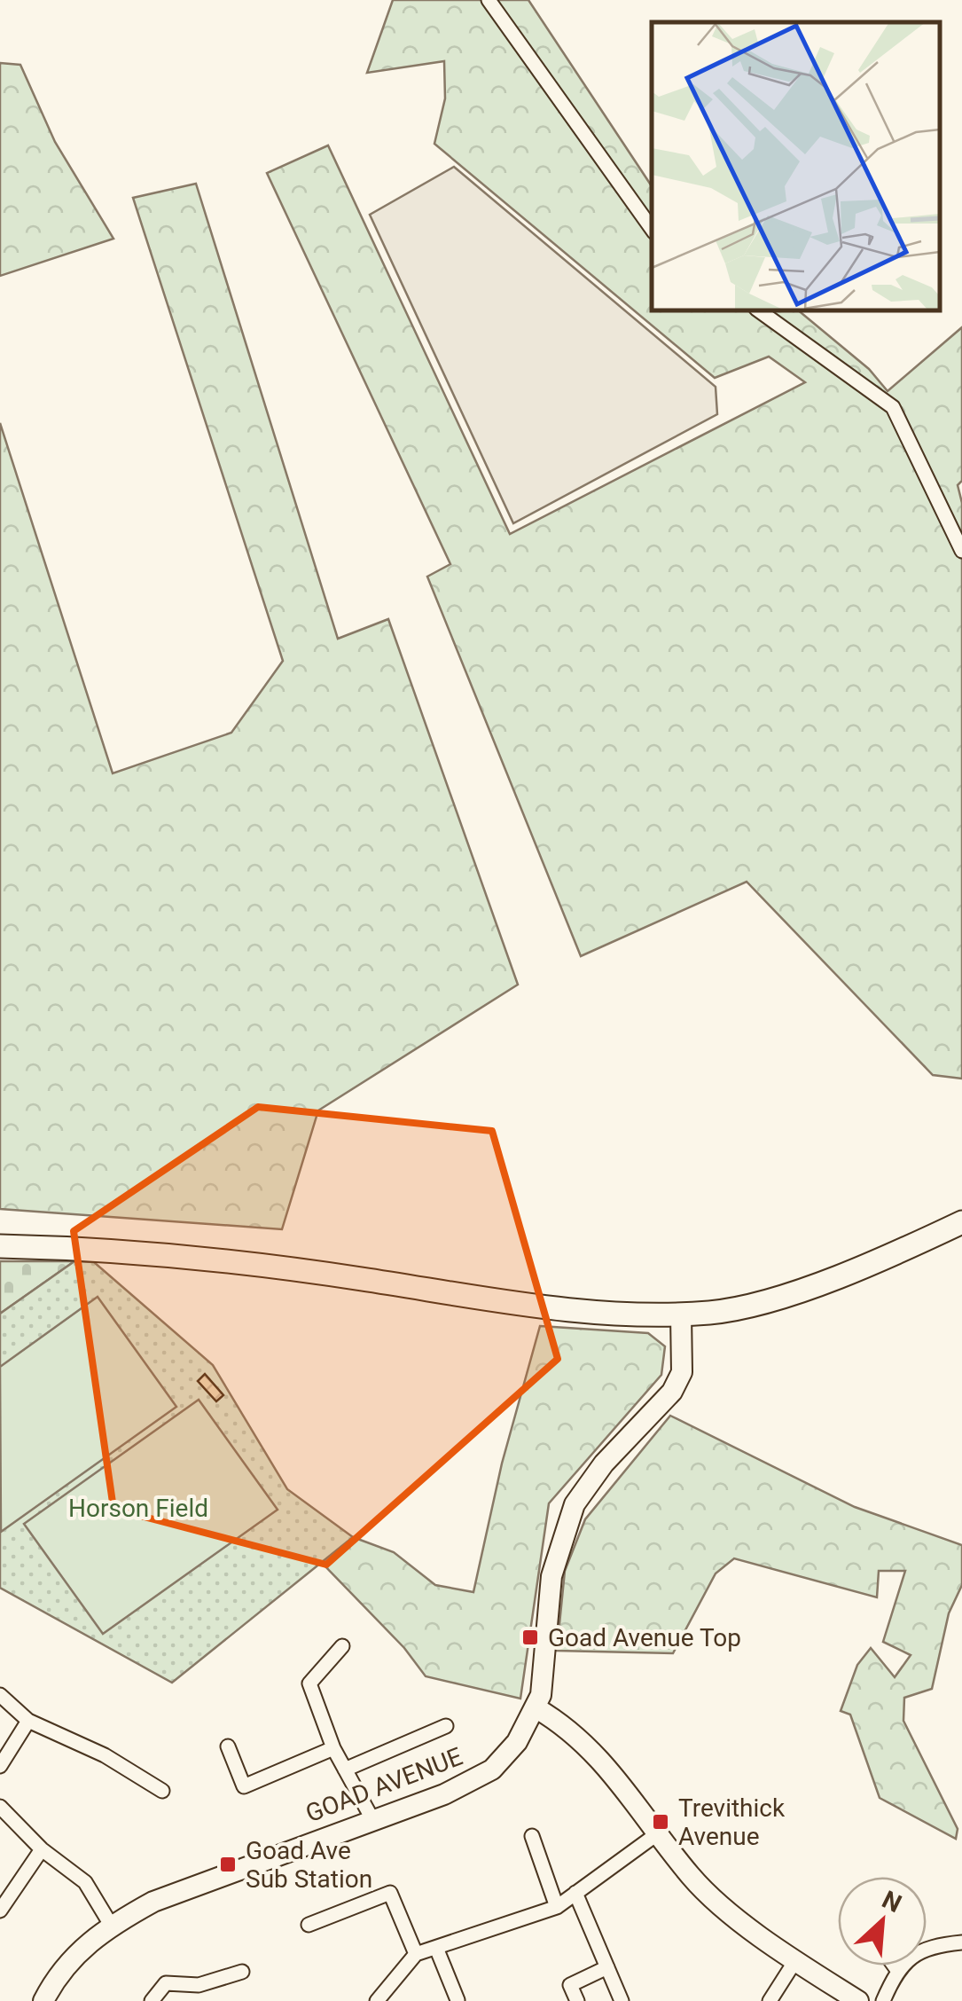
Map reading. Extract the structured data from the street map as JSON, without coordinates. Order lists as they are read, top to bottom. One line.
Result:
{"streets":{"street":["GOAD AVENUE"]},"parks":["Horson Field"],"places":{"transit":["Goad Avenue Top","Trevithick Avenue","Goad Ave Sub Station"]},"north":"top right"}
